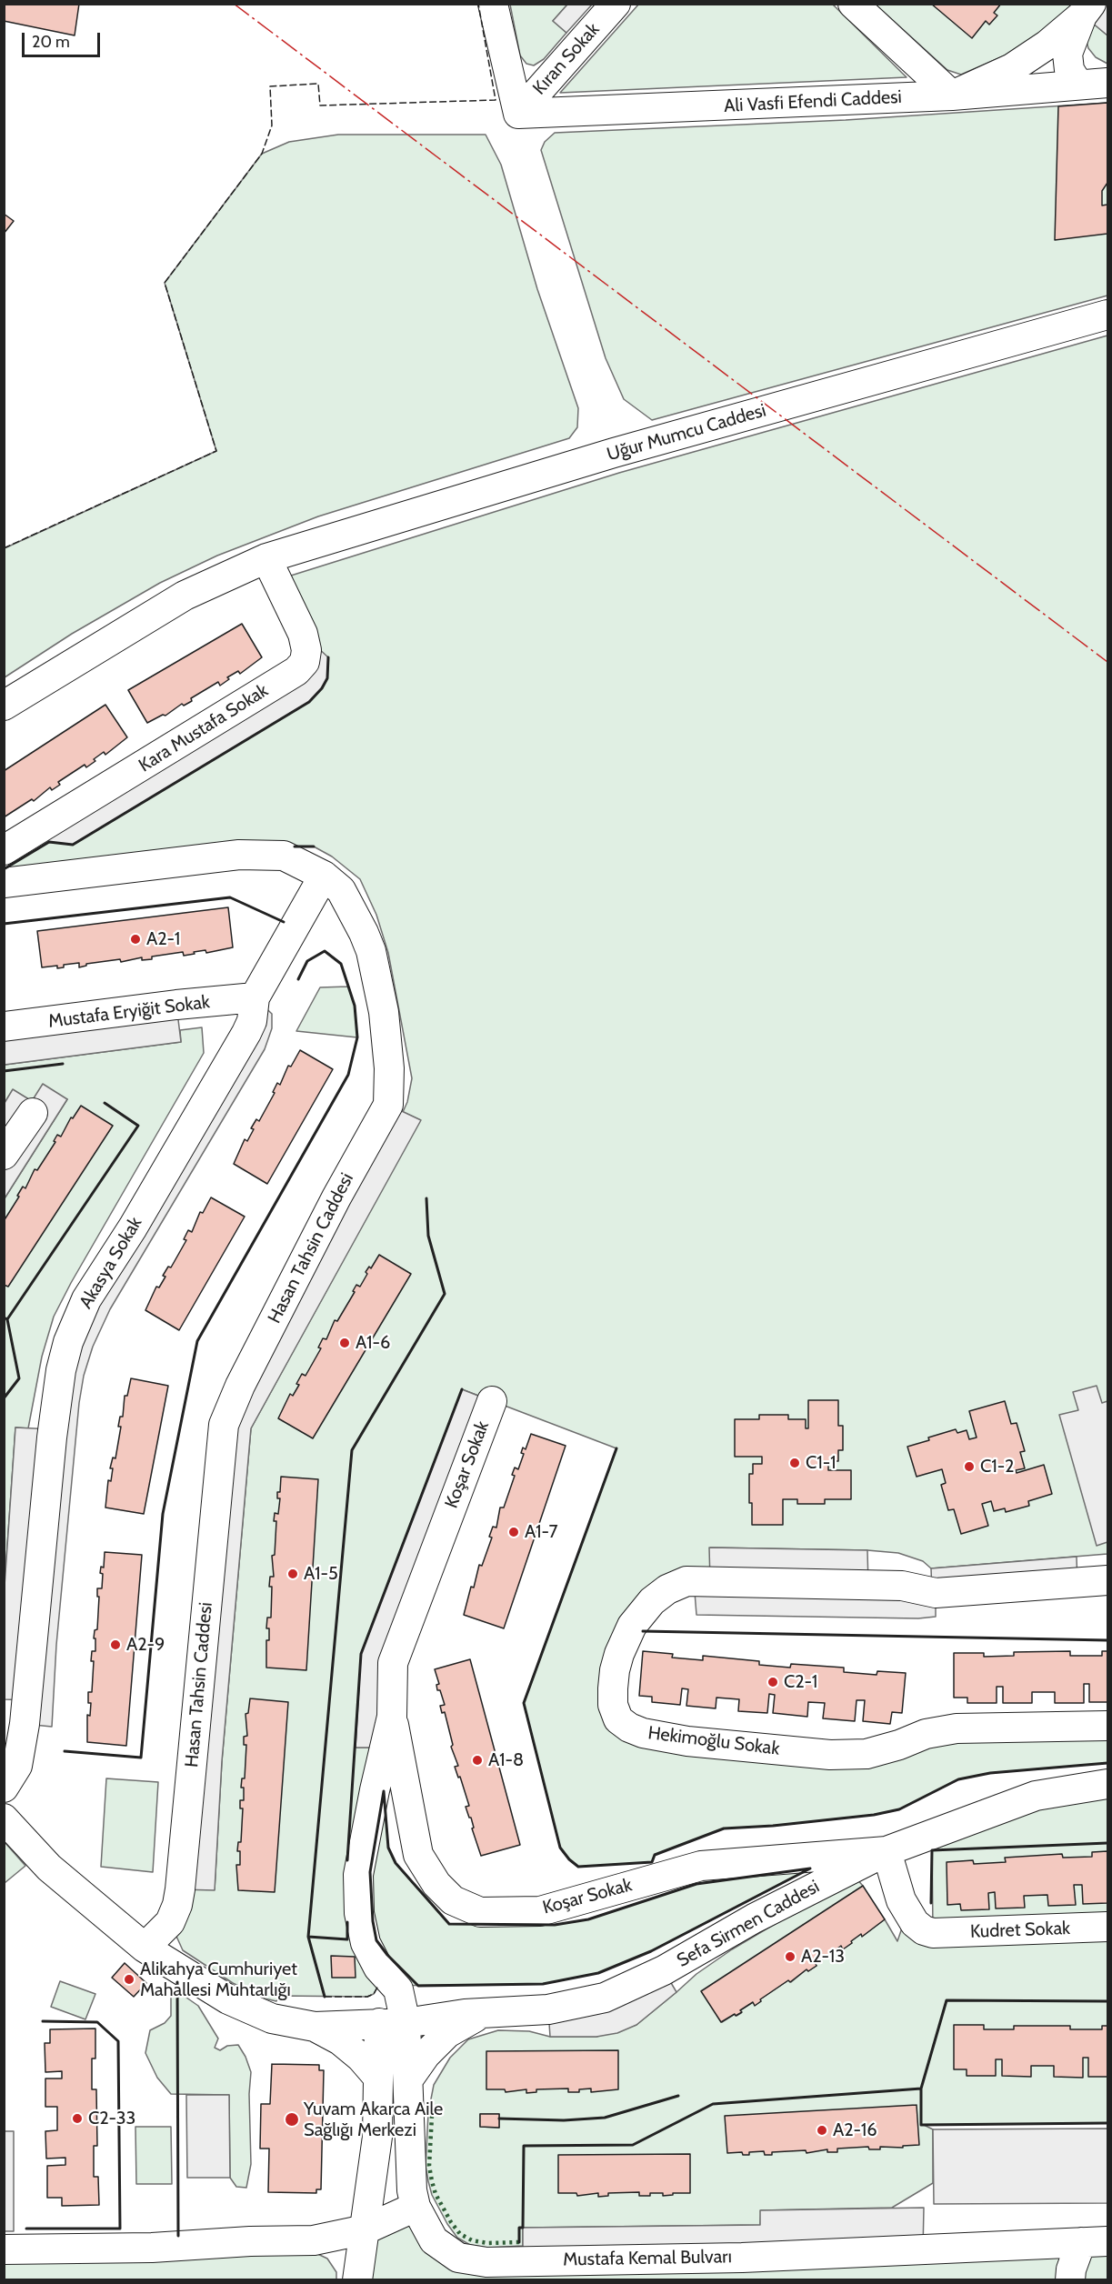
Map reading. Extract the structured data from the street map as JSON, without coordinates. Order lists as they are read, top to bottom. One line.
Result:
{"streets":{"street":["Kıran Sokak","Ali Vasfi Efendi Caddesi","Uğur Mumcu Caddesi","Kara Mustafa Sokak","Mustafa Eryiğit Sokak","Hasan Tahsin Caddesi","Akasya Sokak","Koşar Sokak","Hekimoğlu Sokak","Sefa Sirmen Caddesi","Kudret Sokak","Mustafa Kemal Bulvarı"]},"crossings":[["Kıran Sokak","Ali Vasfi Efendi Caddesi"],["Uğur Mumcu Caddesi","Kara Mustafa Sokak"],["Mustafa Eryiğit Sokak","Akasya Sokak"],["Hasan Tahsin Caddesi","Akasya Sokak"],["Koşar Sokak","Sefa Sirmen Caddesi"],["Koşar Sokak","Kudret Sokak"],["Koşar Sokak","Mustafa Kemal Bulvarı"],["Sefa Sirmen Caddesi","Kudret Sokak"],["Sefa Sirmen Caddesi","Mustafa Kemal Bulvarı"]],"places":["A2-1","A1-6","C1-1","C1-2","A1-7","A1-5","A2-9","C2-1","A1-8","A2-13","Alikahya Cumhuriyet Mahallesi Muhtarlığı","C2-33","Yuvam Akarca Aile Sağlığı Merkezi","A2-16"],"scale_bar":"20 m"}
